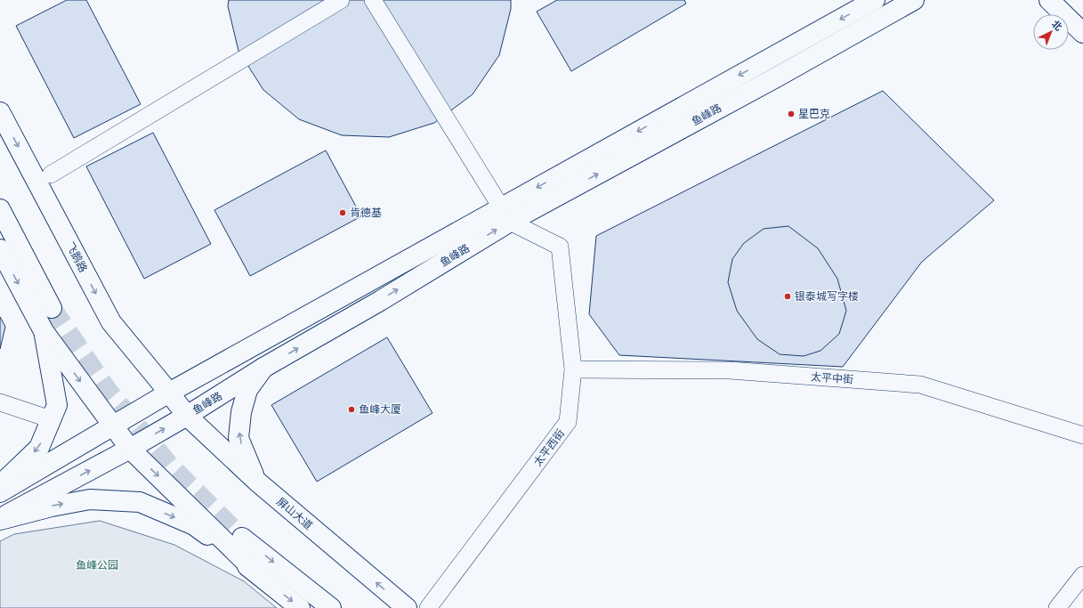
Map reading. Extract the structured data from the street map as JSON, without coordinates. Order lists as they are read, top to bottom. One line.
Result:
{"streets":{"main road":["鱼峰路","飞鹅路","屏山大道"],"street":["太平中街","太平西街"]},"crossings":[["鱼峰路","飞鹅路"],["鱼峰路","太平西街"],["鱼峰路","屏山大道"],["飞鹅路","屏山大道"],["太平中街","太平西街"]],"parks":["鱼峰公园"],"places":["星巴克","肯德基","银泰城写字楼","鱼峰大厦"],"north":"top right"}
